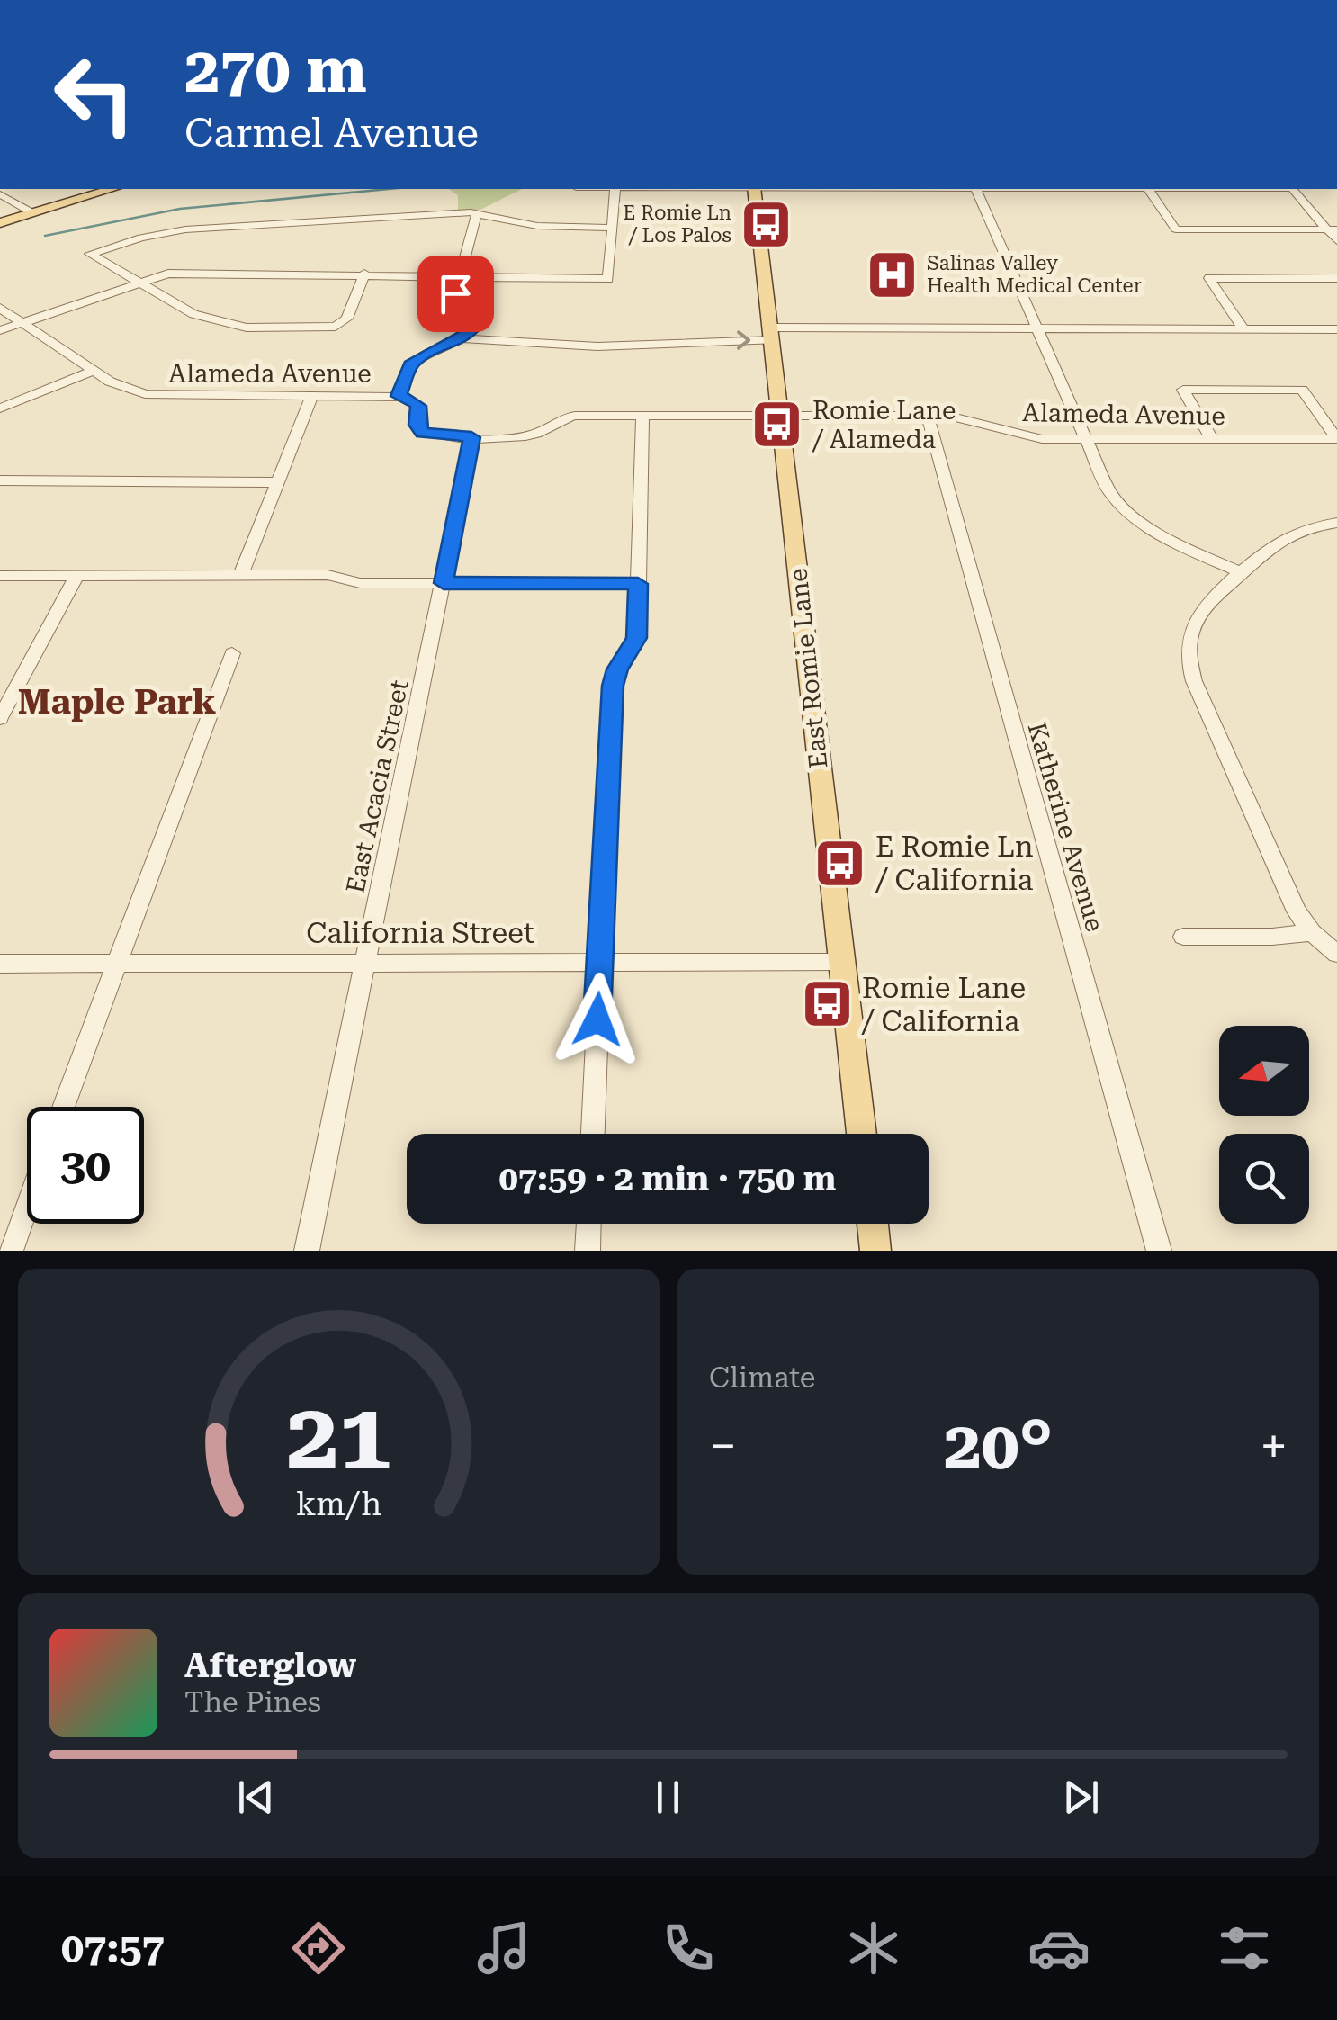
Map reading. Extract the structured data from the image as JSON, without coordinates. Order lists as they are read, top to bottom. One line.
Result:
{"streets":{"main road":["East Romie Lane"],"street":["Alameda Avenue","East Acacia Street","Katherine Avenue","California Street"]},"crossings":[["Alameda Avenue","East Romie Lane"],["Alameda Avenue","East Acacia Street"],["Alameda Avenue","Katherine Avenue"],["East Romie Lane","California Street"],["East Acacia Street","California Street"]],"districts":["Maple Park"],"places":{"bus stop":["E Romie Ln / Los Palos","Romie Lane / Alameda","E Romie Ln / California","Romie Lane / California"],"hospital":["Salinas Valley Health Medical Center"]},"north":"left","page":{"turn":["270 m","Carmel Avenue"],"limit":"30","trip":"07:59 · 2 min · 750 m","tile":"Climate","heat":["−","20°","+"],"song":["Afterglow","The Pines"],"tabs":"07:57","gauge":["21","km/h"]}}
